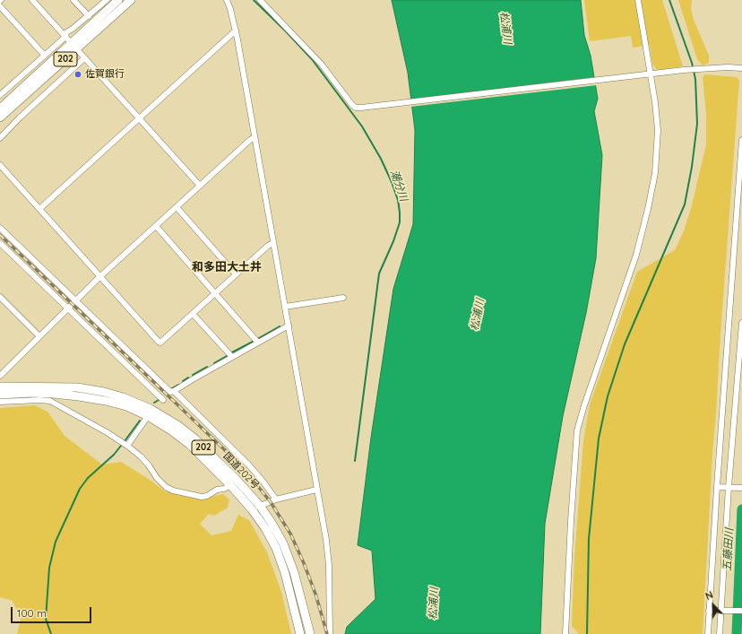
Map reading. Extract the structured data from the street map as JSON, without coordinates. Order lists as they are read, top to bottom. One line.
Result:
{"streets":{"highway":["202","国道202号"]},"districts":["和多田大土井"],"water":["松浦川","潮分川","五藤田川"],"places":["佐賀銀行"],"scale_bar":"100 m","north":"top left"}
